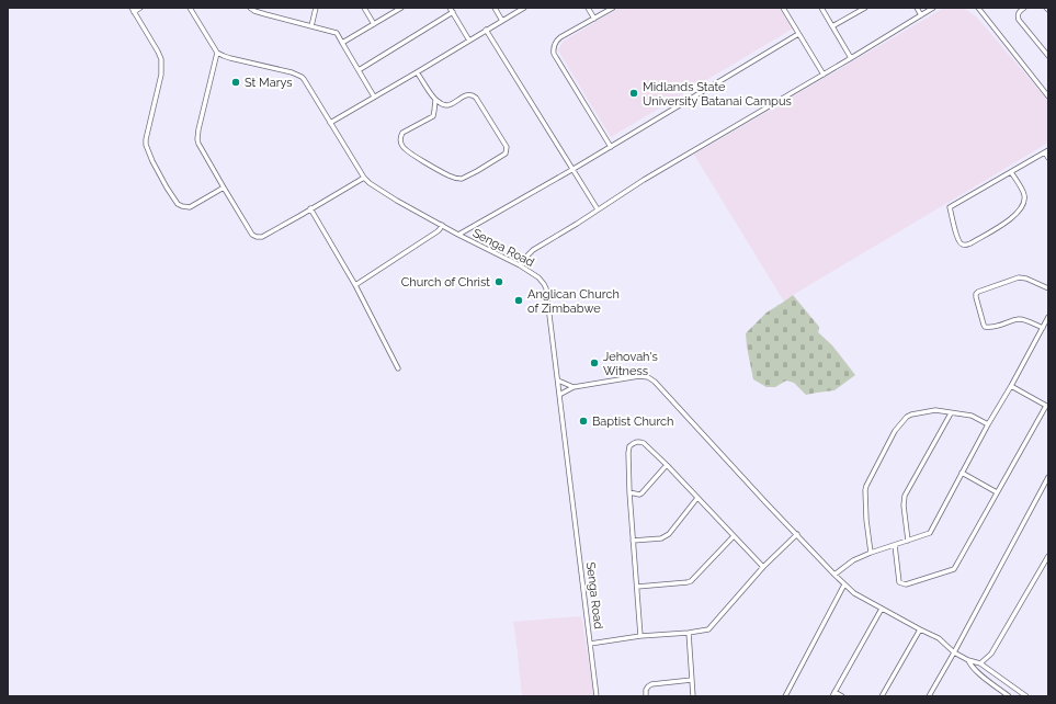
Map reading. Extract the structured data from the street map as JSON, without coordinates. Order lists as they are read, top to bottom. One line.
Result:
{"streets":{"street":["Senga Road"]},"places":["St Marys","Midlands State University Batanai Campus","Church of Christ","Anglican Church of Zimbabwe","Jehovah's Witness","Baptist Church"]}
